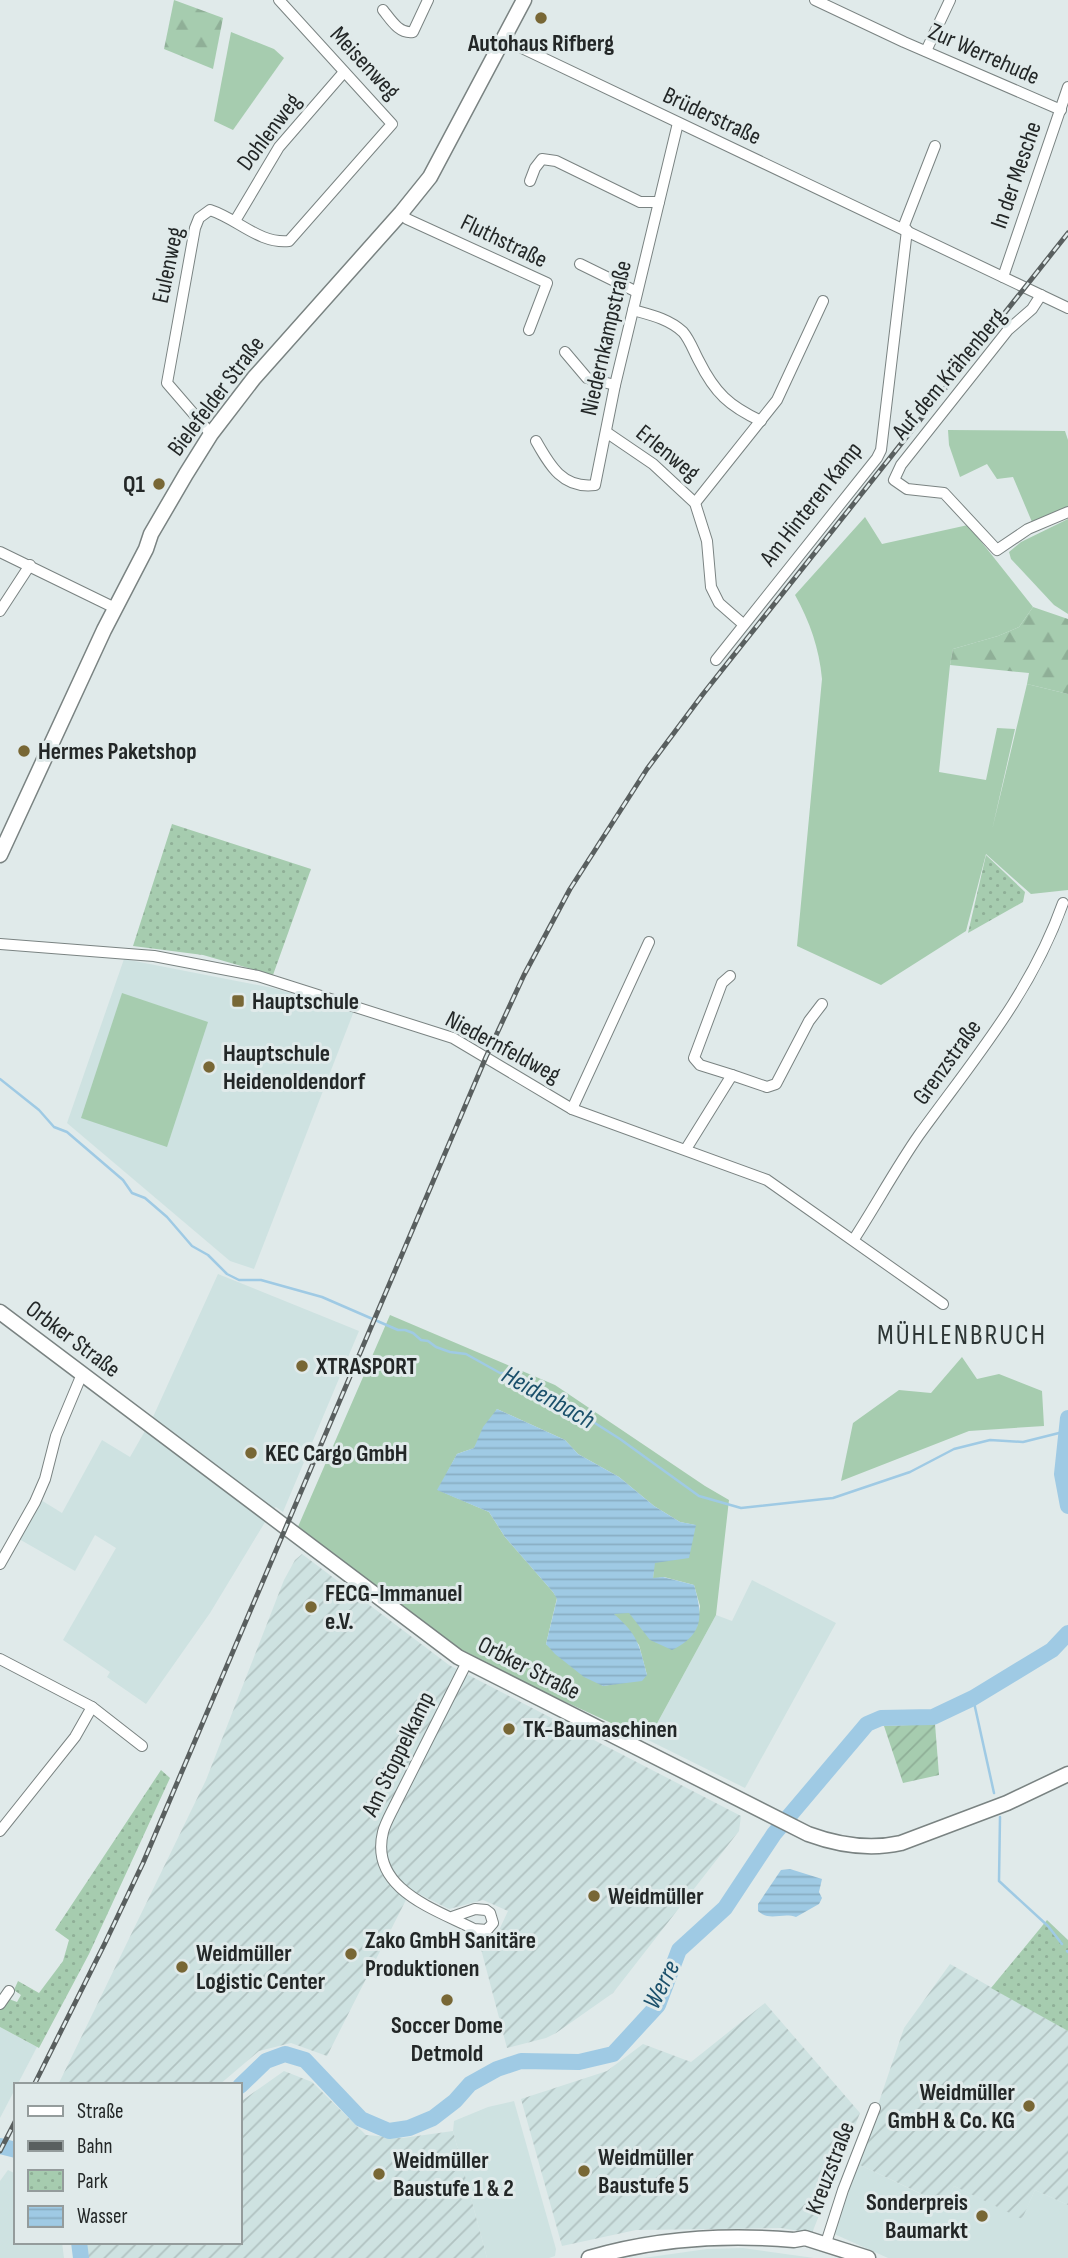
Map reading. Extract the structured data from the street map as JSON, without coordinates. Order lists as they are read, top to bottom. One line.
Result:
{"streets":{"main road":["Bielefelder Straße","Orbker Straße"],"street":["Zur Werrehude","Meisenweg","Brüderstraße","Dohlenweg","In der Mesche","Fluthstraße","Eulenweg","Niedernkampstraße","Auf dem Krähenberg","Erlenweg","Am Hinteren Kamp","Niedernfeldweg","Grenzstraße","Am Stoppelkamp","Kreuzstraße"]},"crossings":[["Zur Werrehude","In der Mesche"],["Meisenweg","Dohlenweg"],["Meisenweg","Eulenweg"],["Brüderstraße","In der Mesche"],["Brüderstraße","Niedernkampstraße"],["Brüderstraße","Auf dem Krähenberg"],["Brüderstraße","Bielefelder Straße"],["Brüderstraße","Am Hinteren Kamp"],["Dohlenweg","Eulenweg"],["Fluthstraße","Bielefelder Straße"],["Eulenweg","Bielefelder Straße"],["Niedernkampstraße","Erlenweg"],["Erlenweg","Am Hinteren Kamp"],["Niedernfeldweg","Grenzstraße"],["Orbker Straße","Am Stoppelkamp"]],"districts":["MÜHLENBRUCH"],"water":["Heidenbach","Werre"],"places":{"other":["Autohaus Rifberg","Q1","Hermes Paketshop","Hauptschule Heidenoldendorf","XTRASPORT","KEC Cargo GmbH","FECG-Immanuel e.V.","TK-Baumaschinen","Weidmüller","Zako GmbH Sanitäre Produktionen","Weidmüller Logistic Center","Soccer Dome Detmold","Weidmüller GmbH & Co. KG","Weidmüller Baustufe 5","Weidmüller Baustufe 1 & 2","Sonderpreis Baumarkt"],"transit":["Hauptschule"]},"legend":["Straße","Bahn","Park","Wasser"]}
